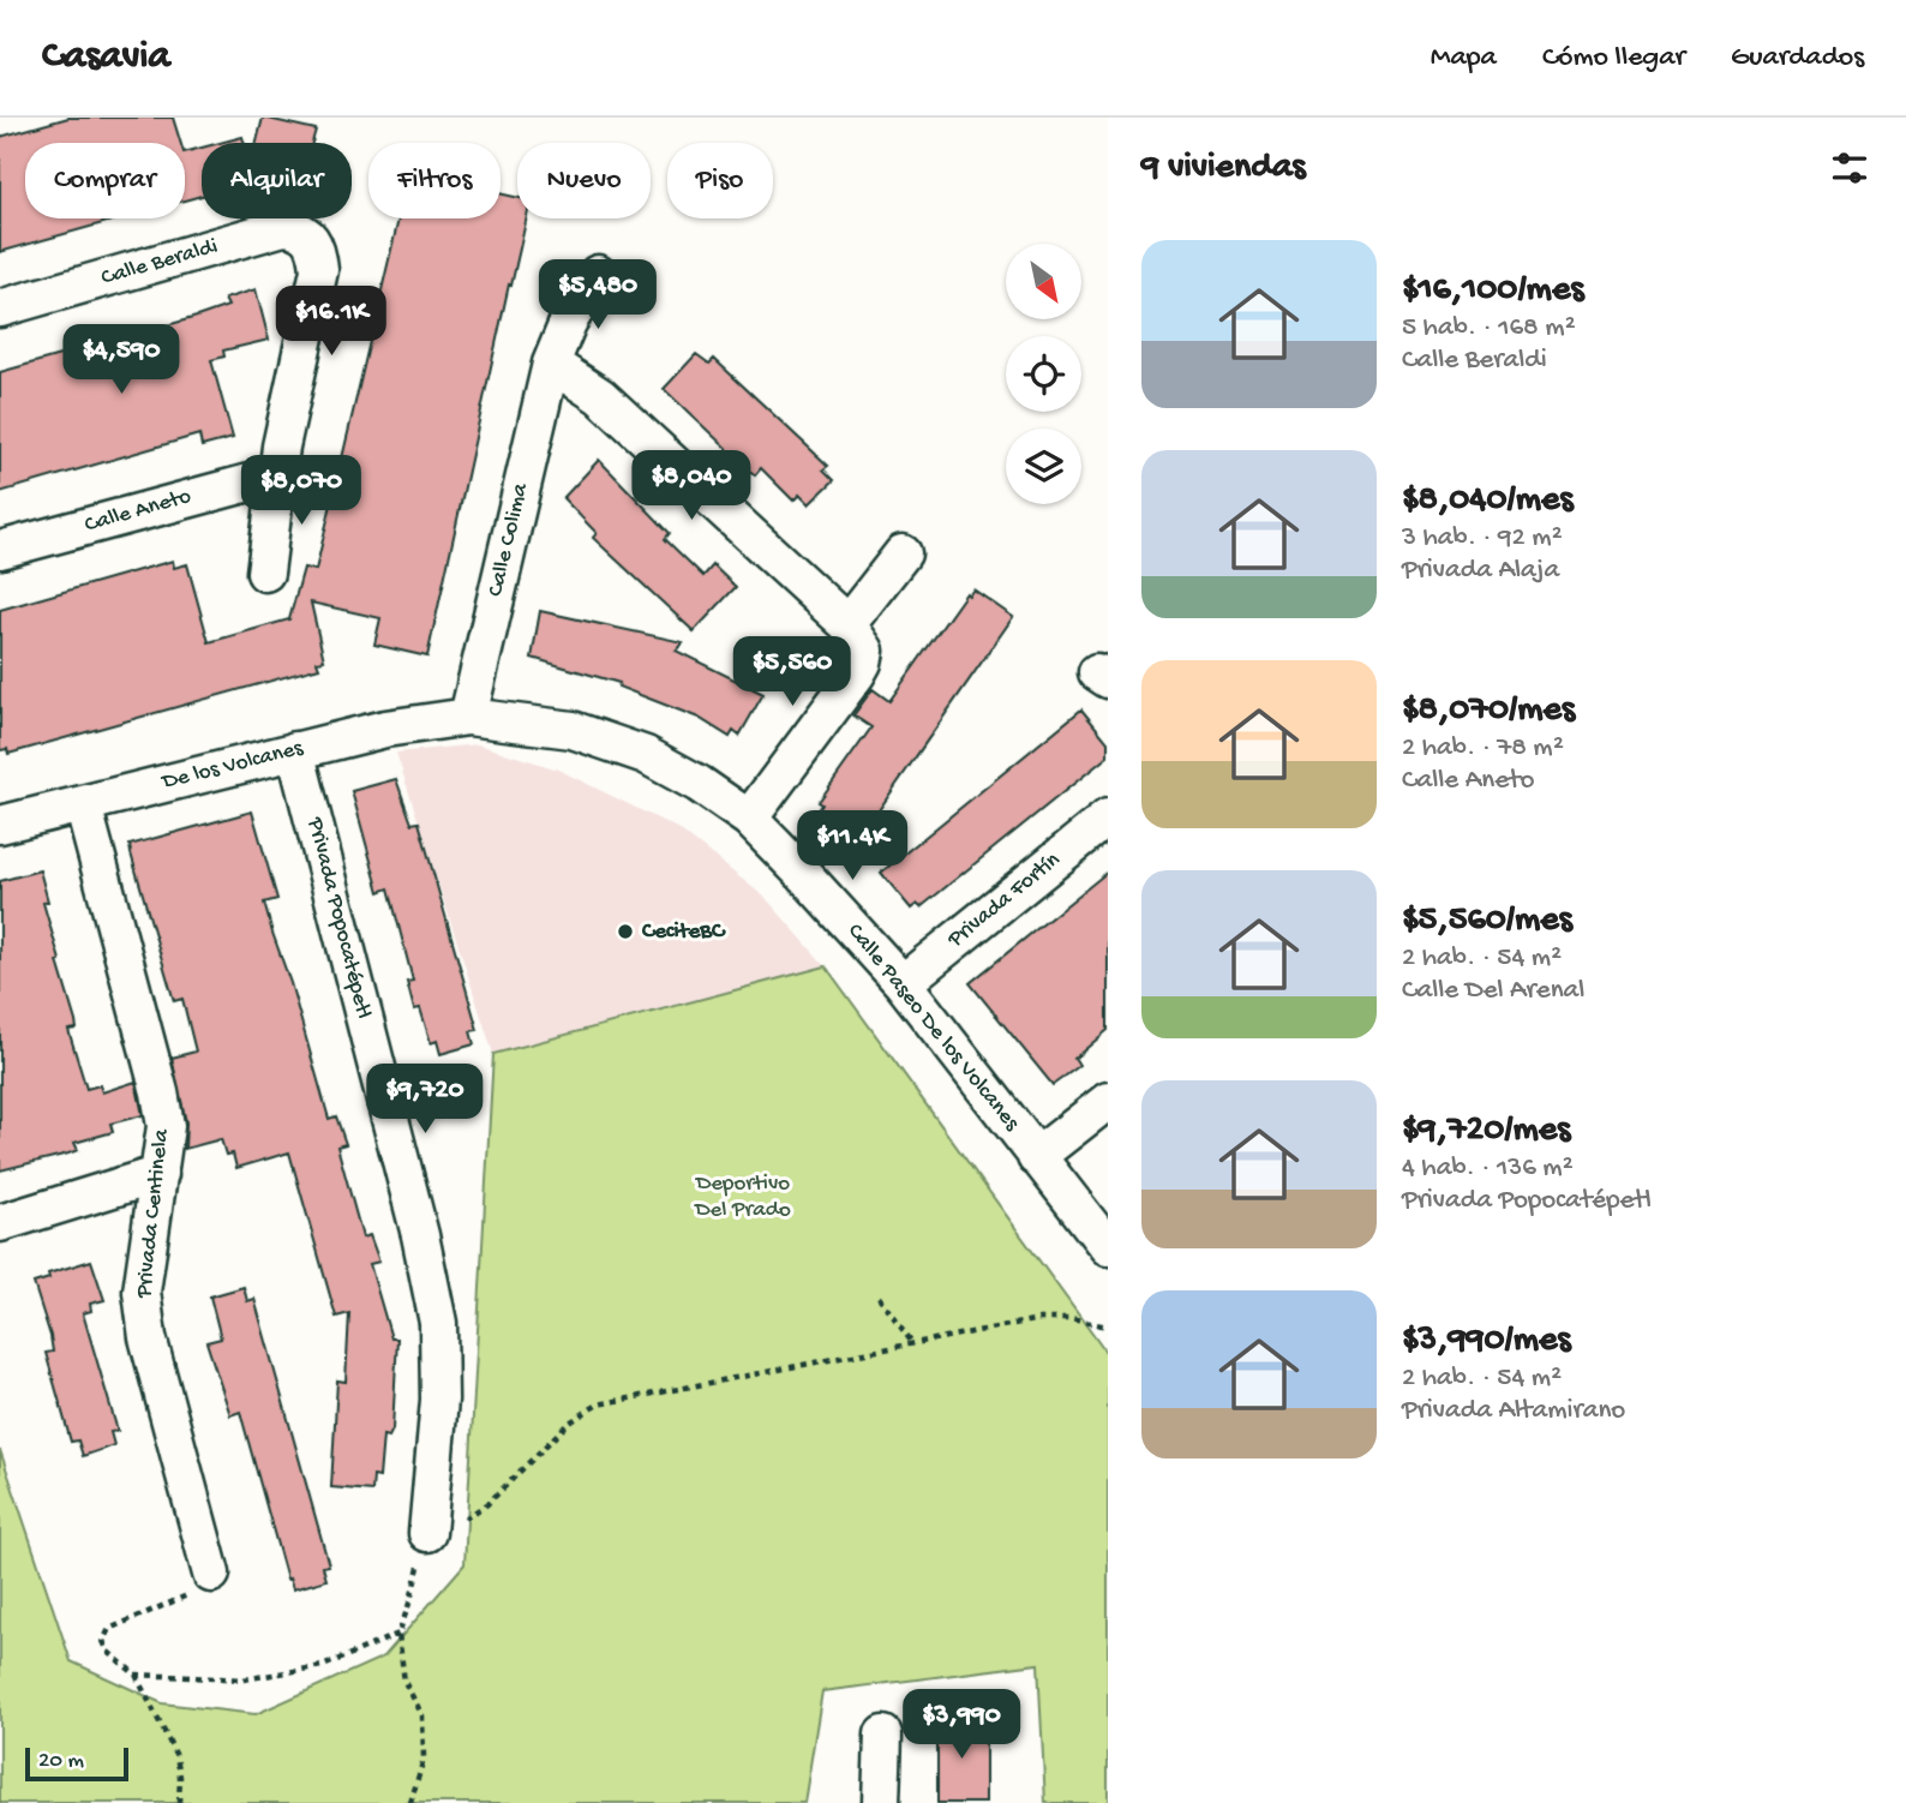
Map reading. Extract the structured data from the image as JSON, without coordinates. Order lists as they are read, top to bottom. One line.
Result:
{"streets":{"street":["Calle Beraldi","Calle Aneto","Calle Colima","De los Volcanes","Privada Fortín","Privada Popocatépetl","Calle Paseo De los Volcanes","Privada Centinela"]},"crossings":[["Calle Beraldi","Calle Aneto"],["Calle Colima","De los Volcanes"],["Calle Colima","Calle Paseo De los Volcanes"],["De los Volcanes","Privada Popocatépetl"],["De los Volcanes","Calle Paseo De los Volcanes"],["De los Volcanes","Privada Centinela"],["Privada Fortín","Calle Paseo De los Volcanes"]],"parks":["Deportivo Del Prado"],"places":["CeciteBC"],"scale_bar":"20 m","north":"bottom right","page":{"header":"Casavia","nav":["Mapa","Cómo llegar","Guardados"],"heading":"9 viviendas","chip":["Comprar","Alquilar","Filtros","Nuevo","Piso"],"list":[{"name":"$16,100/mes","note":"5 hab. · 168 m² · Calle Beraldi"},{"name":"$8,040/mes","note":"3 hab. · 92 m² · Privada Alaja"},{"name":"$8,070/mes","note":"2 hab. · 78 m² · Calle Aneto"},{"name":"$5,560/mes","note":"2 hab. · 54 m² · Calle Del Arenal"},{"name":"$9,720/mes","note":"4 hab. · 136 m² · Privada Popocatépetl"},{"name":"$3,990/mes","note":"2 hab. · 54 m² · Privada Altamirano"}],"price":["$5,480","$16.1K","$4,590","$8,040","$8,070","$5,560","$11.4K","$9,720","$3,990"],"scale":"20 m"}}
